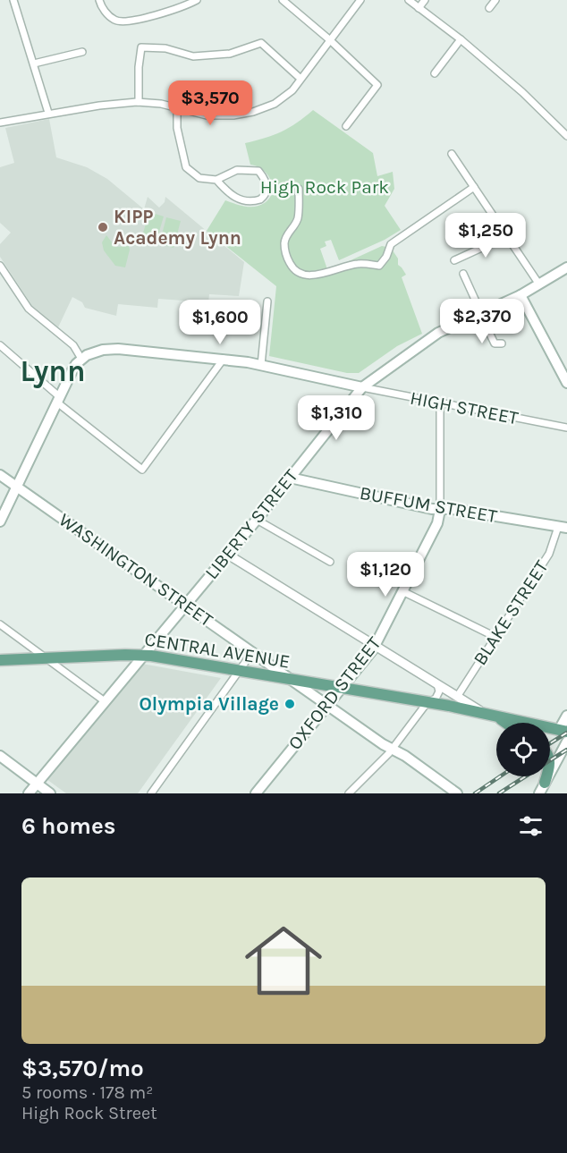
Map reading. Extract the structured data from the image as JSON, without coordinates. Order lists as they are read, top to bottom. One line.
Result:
{"streets":{"main road":["BUFFUM STREET","LIBERTY STREET","WASHINGTON STREET","CENTRAL AVENUE","OXFORD STREET"],"street":["HIGH STREET","BLAKE STREET"]},"crossings":[["HIGH STREET","LIBERTY STREET"],["HIGH STREET","OXFORD STREET"],["BUFFUM STREET","LIBERTY STREET"],["BUFFUM STREET","BLAKE STREET"],["BUFFUM STREET","OXFORD STREET"],["LIBERTY STREET","WASHINGTON STREET"],["LIBERTY STREET","CENTRAL AVENUE"],["WASHINGTON STREET","CENTRAL AVENUE"],["WASHINGTON STREET","OXFORD STREET"],["CENTRAL AVENUE","OXFORD STREET"]],"districts":["Lynn"],"parks":["High Rock Park"],"places":["KIPP Academy Lynn","Olympia Village"],"page":{"price":["$3,570","$1,250","$2,370","$1,600","$1,310","$1,120"],"heading":"6 homes","list":[{"name":"$3,570/mo","note":"5 rooms · 178 m² · High Rock Street"}]}}
